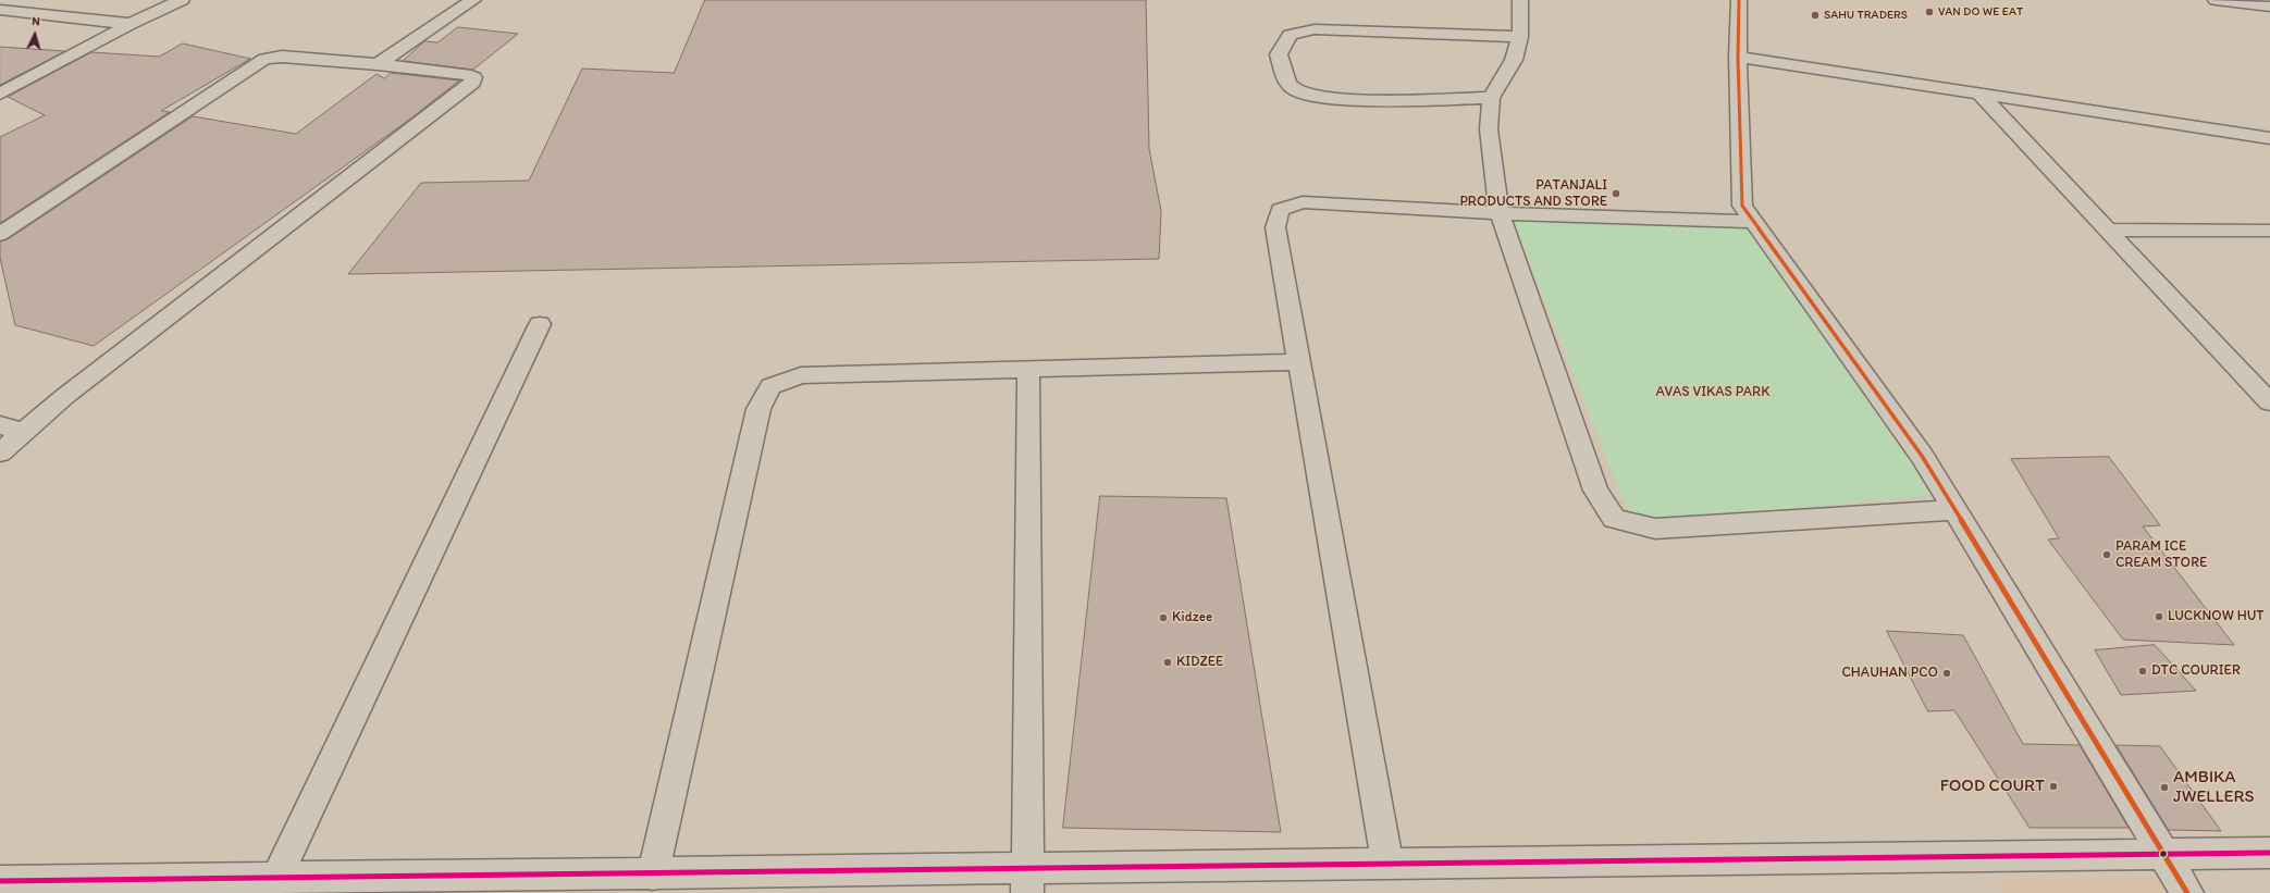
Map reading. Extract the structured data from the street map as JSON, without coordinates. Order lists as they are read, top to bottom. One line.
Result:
{"parks":["AVAS VIKAS PARK"],"places":["VAN DO WE EAT","SAHU TRADERS","PATANJALI PRODUCTS AND STORE","PARAM ICE CREAM STORE","LUCKNOW HUT","Kidzee","KIDZEE","DTC COURIER","CHAUHAN PCO","FOOD COURT","AMBIKA JWELLERS"],"north":"top"}
